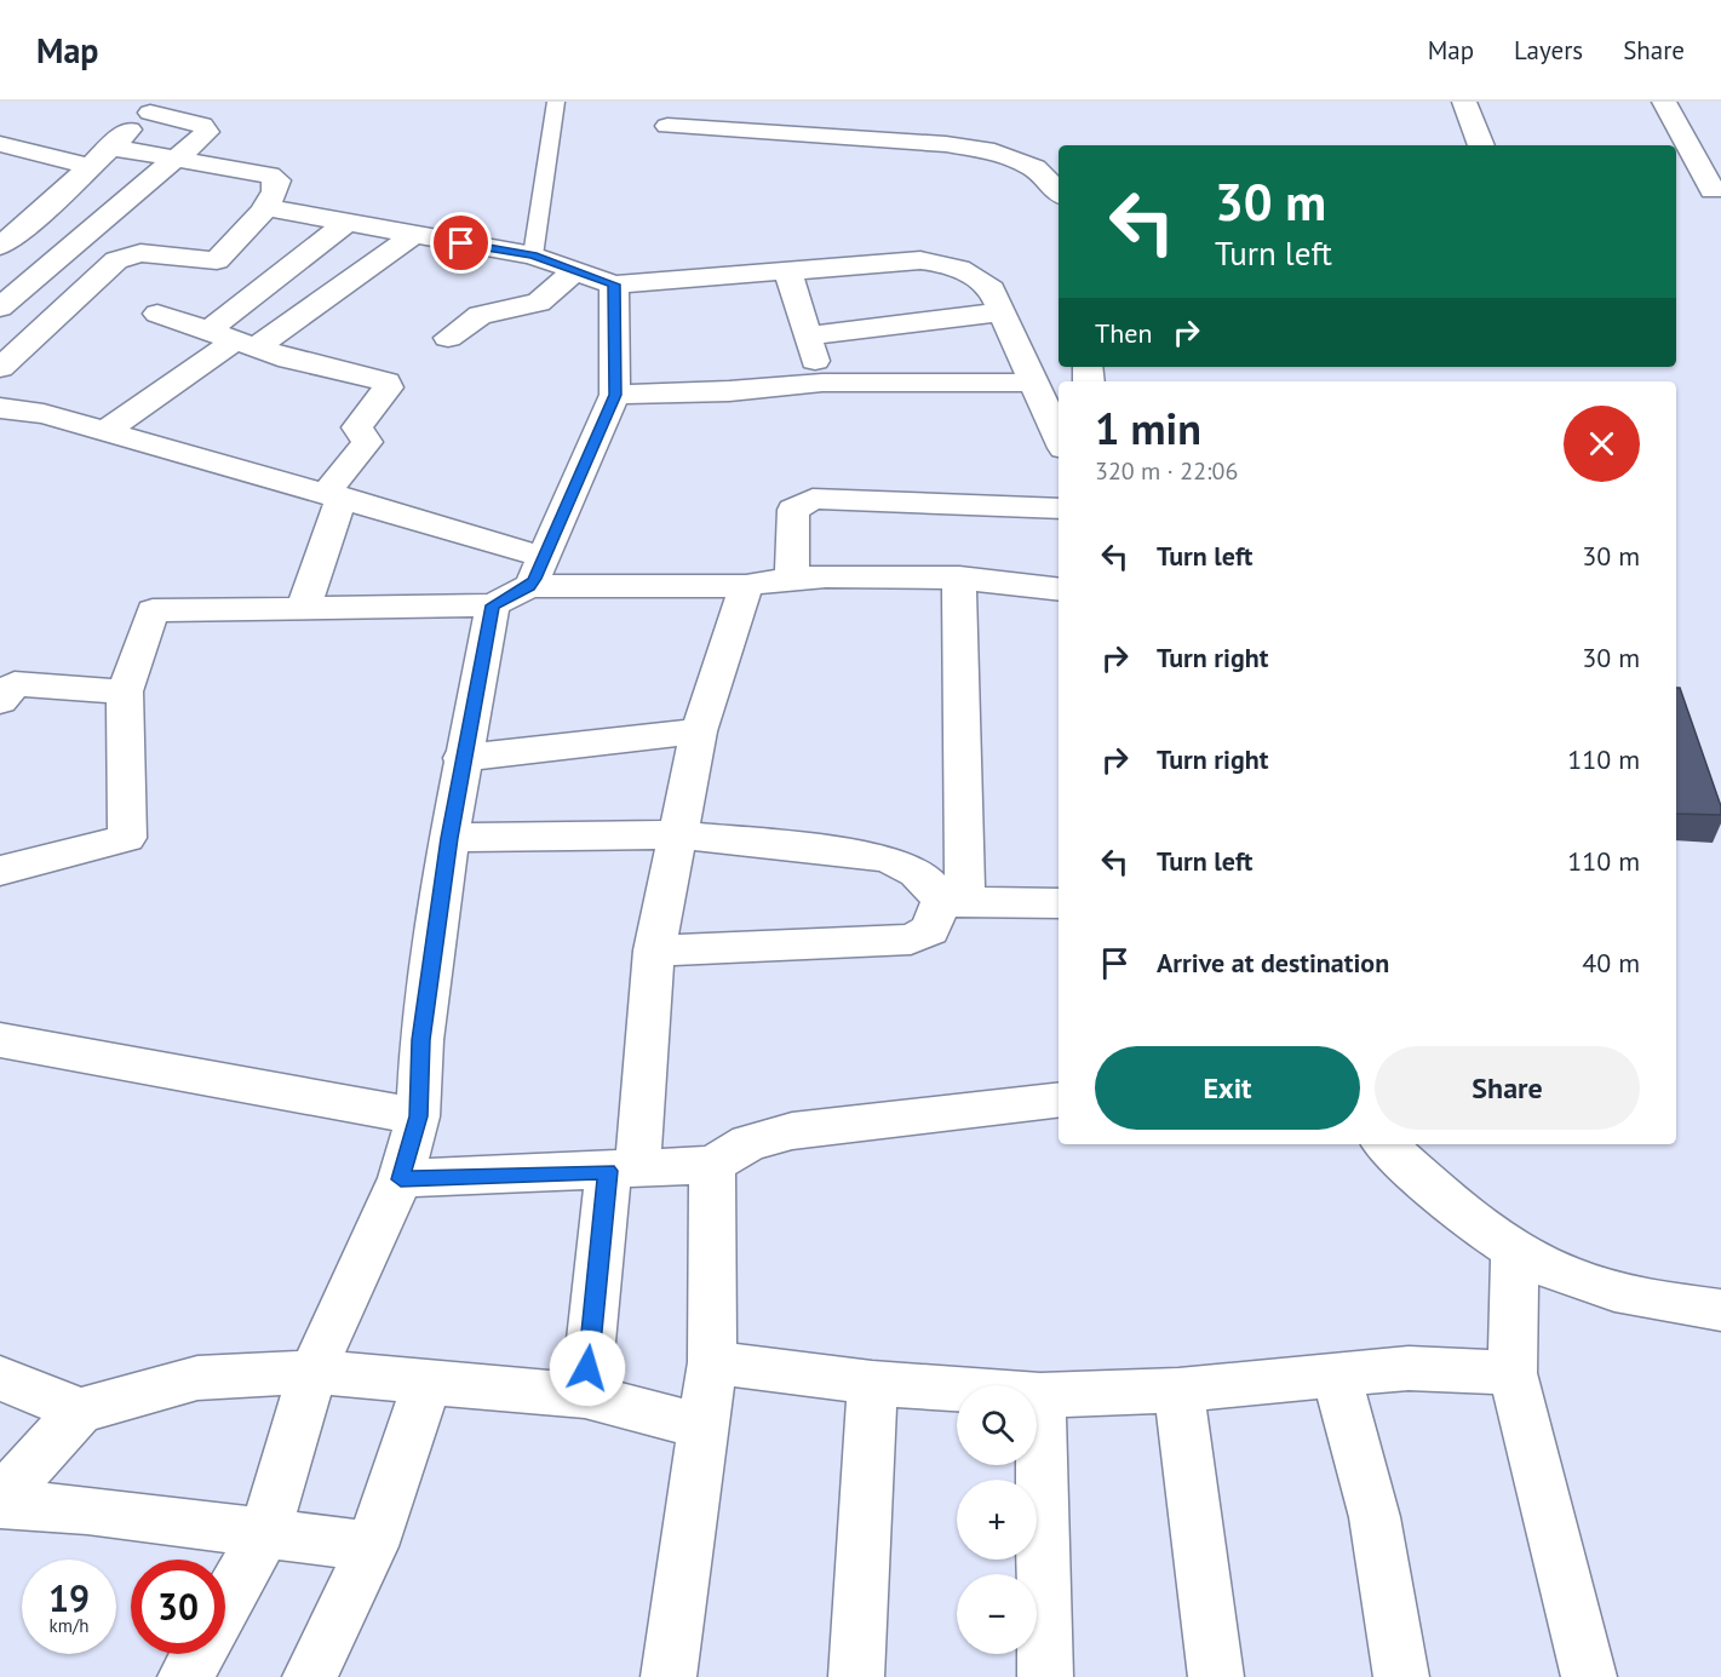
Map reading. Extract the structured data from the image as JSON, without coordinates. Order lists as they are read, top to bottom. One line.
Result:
{"page":{"header":"Map","nav":["Map","Layers","Share"],"turn":["30 m","Turn left"],"then":"Then","heading":["1 min","320 m · 22:06"],"list":[{"name":"Turn left","value":"30 m"},{"name":"Turn right","value":"30 m"},{"name":"Turn right","value":"110 m"},{"name":"Turn left","value":"110 m"},{"name":"Arrive at destination","value":"40 m"}],"buttons":["Exit","Share"],"map_buttons":["+","−"],"speed":"19 km/h","limit":"30"}}
